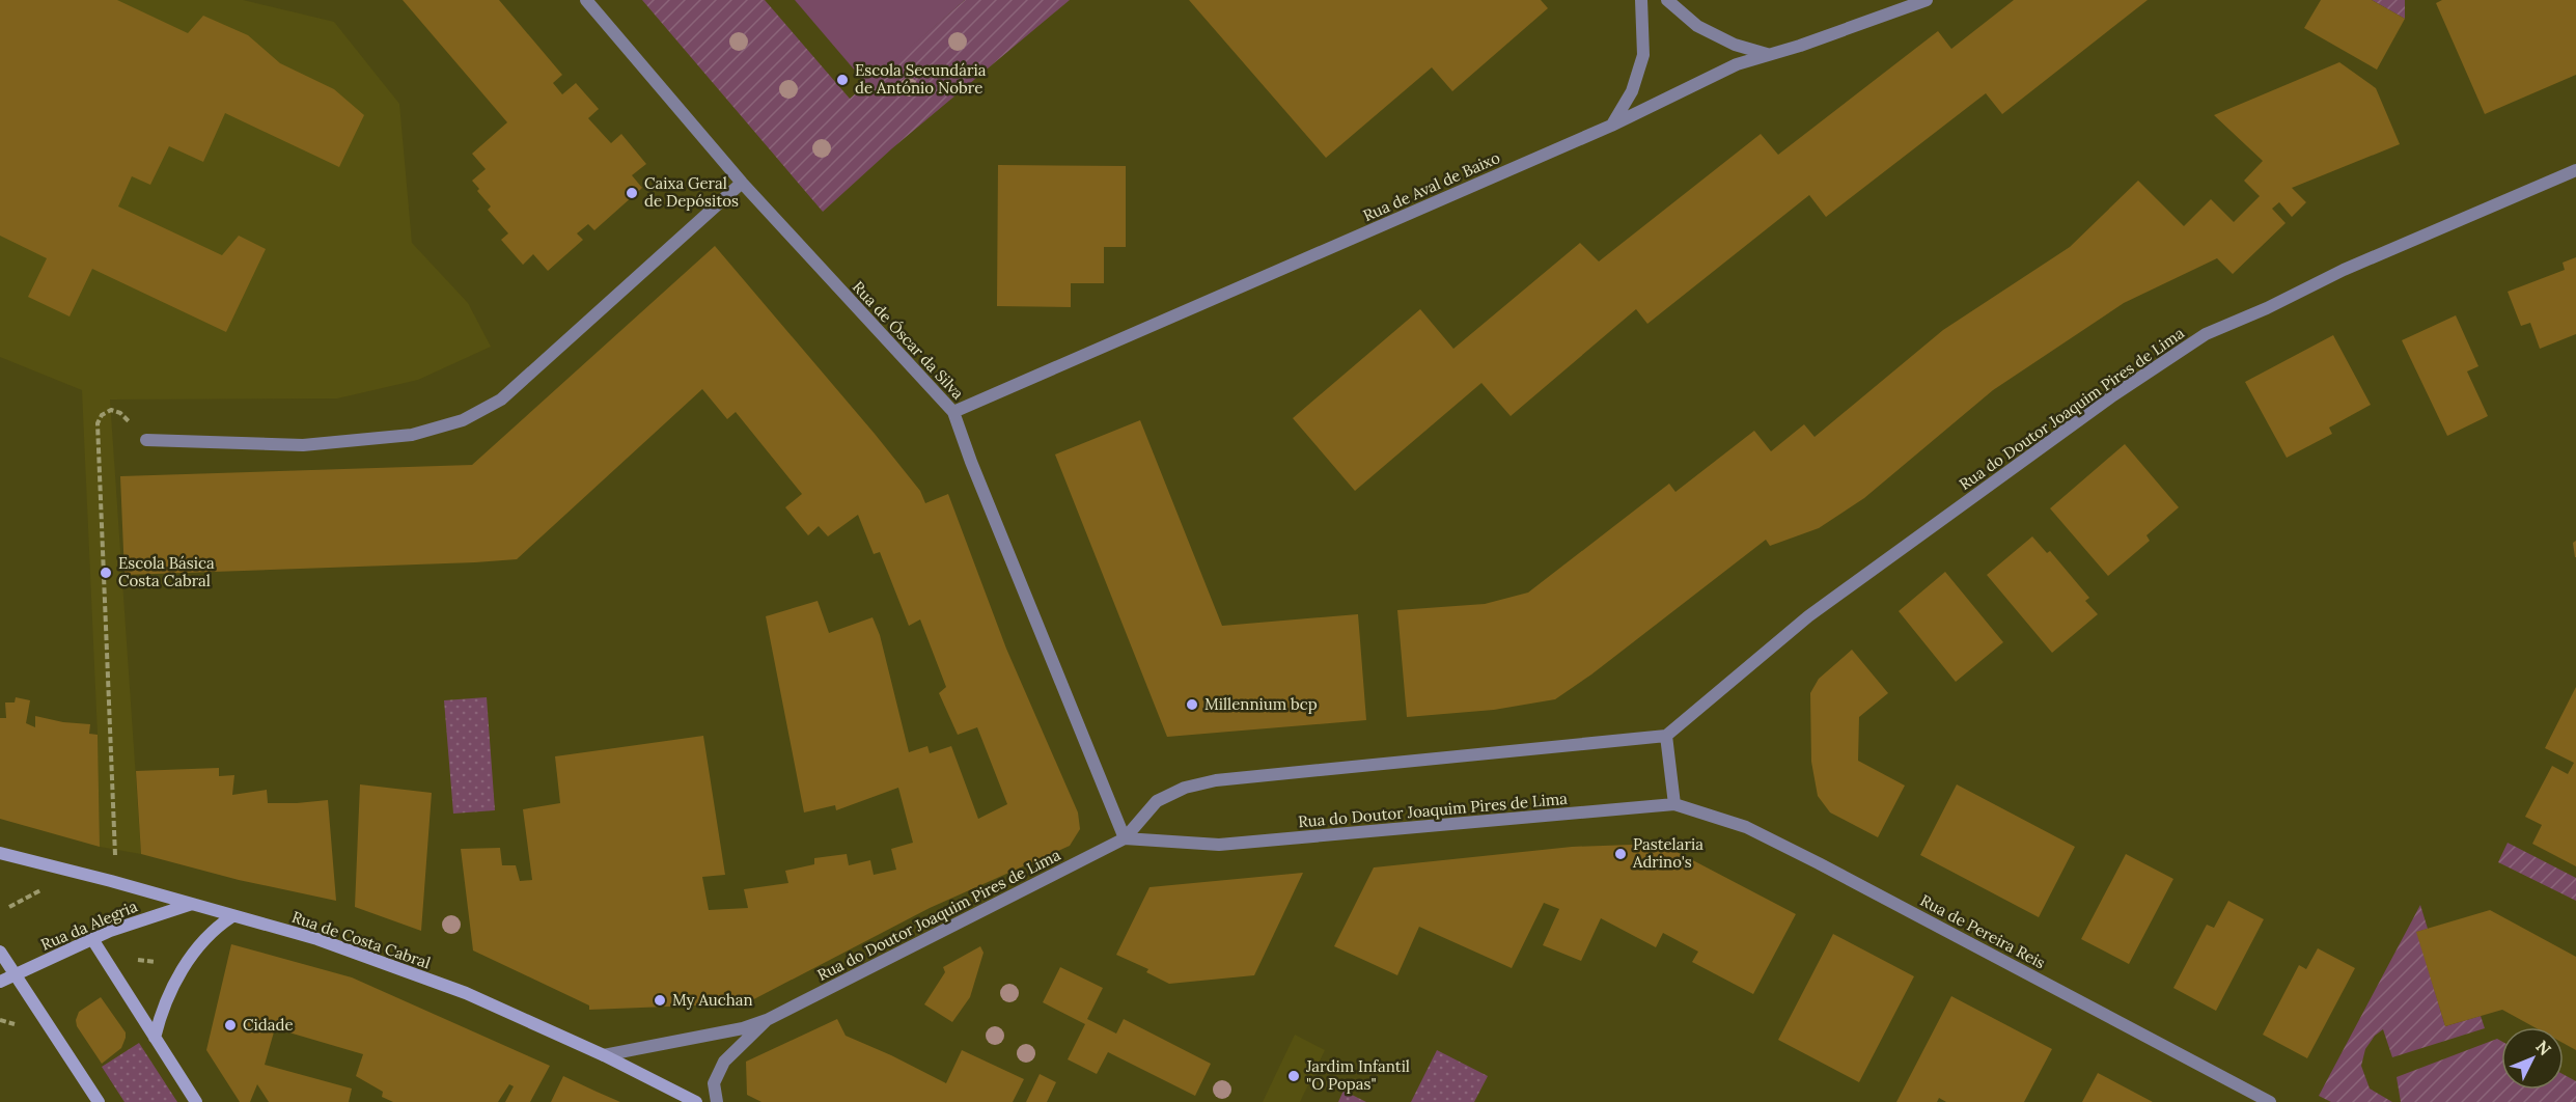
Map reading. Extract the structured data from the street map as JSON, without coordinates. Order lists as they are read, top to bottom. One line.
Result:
{"streets":{"main road":["Rua da Alegria","Rua de Costa Cabral"],"street":["Rua de Aval de Baixo","Rua de Óscar da Silva","Rua do Doutor Joaquim Pires de Lima","Rua de Pereira Reis"]},"crossings":[["Rua de Aval de Baixo","Rua de Óscar da Silva"],["Rua de Óscar da Silva","Rua do Doutor Joaquim Pires de Lima"],["Rua do Doutor Joaquim Pires de Lima","Rua de Pereira Reis"],["Rua do Doutor Joaquim Pires de Lima","Rua de Costa Cabral"],["Rua da Alegria","Rua de Costa Cabral"]],"places":["Escola Secundária de António Nobre","Caixa Geral de Depósitos","Escola Básica Costa Cabral","Millennium bcp","Pastelaria Adrino's","My Auchan","Cidade","Jardim Infantil \"O Popas\""],"north":"top right"}
